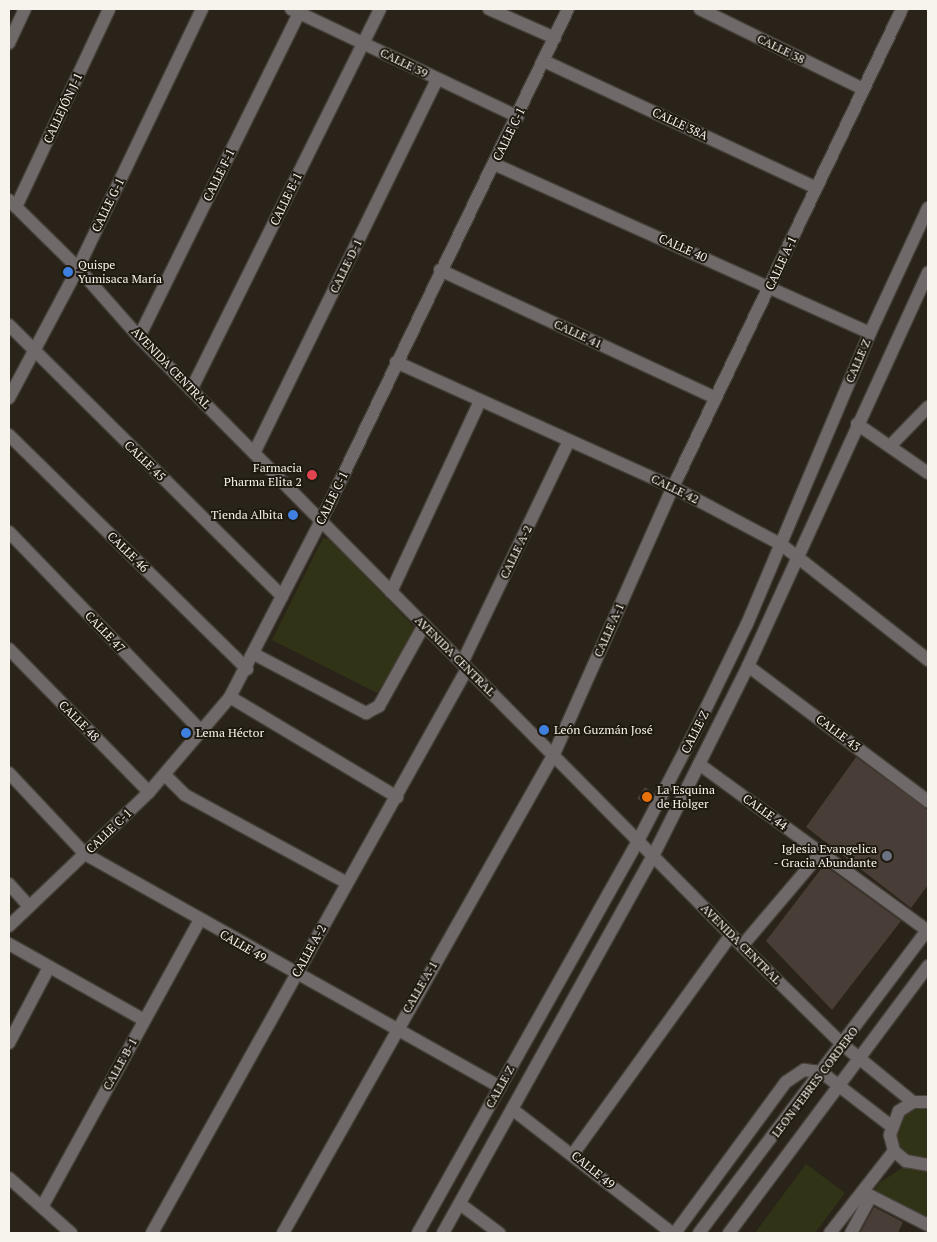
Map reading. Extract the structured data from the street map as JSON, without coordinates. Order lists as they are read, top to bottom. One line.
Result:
{"streets":{"street":["CALLE 38","CALLE 39","CALLEJÓN J-1","CALLE 38A","CALLE C-1","CALLE F-1","CALLE E-1","CALLE G-1","CALLE 40","CALLE A-1","CALLE D-1","CALLE 41","CALLE Z","AVENIDA CENTRAL","CALLE 45","CALLE 42","CALLE 46","CALLE A-2","CALLE 47","CALLE 48","CALLE 43","CALLE 44","CALLE 49","CALLE B-1","LEON FEBRES CORDERO"]},"crossings":[["CALLE 38","CALLE A-1"],["CALLE 39","CALLE C-1"],["CALLE 39","CALLE F-1"],["CALLE 39","CALLE E-1"],["CALLE 39","CALLE D-1"],["CALLEJÓN J-1","AVENIDA CENTRAL"],["CALLE 38A","CALLE C-1"],["CALLE 38A","CALLE A-1"],["CALLE C-1","CALLE 40"],["CALLE C-1","CALLE 41"],["CALLE C-1","AVENIDA CENTRAL"],["CALLE C-1","CALLE 45"],["CALLE C-1","CALLE 42"],["CALLE C-1","CALLE 46"],["CALLE C-1","CALLE 47"],["CALLE C-1","CALLE 48"],["CALLE C-1","CALLE 49"],["CALLE F-1","AVENIDA CENTRAL"],["CALLE E-1","AVENIDA CENTRAL"],["CALLE G-1","AVENIDA CENTRAL"],["CALLE G-1","CALLE 45"],["CALLE 40","CALLE A-1"],["CALLE 40","CALLE Z"],["CALLE A-1","CALLE 41"],["CALLE A-1","AVENIDA CENTRAL"],["CALLE A-1","CALLE 42"],["CALLE A-1","CALLE 49"],["CALLE D-1","AVENIDA CENTRAL"],["CALLE Z","AVENIDA CENTRAL"],["CALLE Z","CALLE 42"],["CALLE Z","CALLE 43"],["CALLE Z","CALLE 44"],["CALLE Z","CALLE 49"],["AVENIDA CENTRAL","CALLE A-2"],["AVENIDA CENTRAL","LEON FEBRES CORDERO"],["CALLE 42","CALLE A-2"],["CALLE A-2","CALLE 49"],["CALLE 44","LEON FEBRES CORDERO"],["CALLE 49","CALLE B-1"]],"places":["Quispe Yumisaca María","Farmacia Pharma Elita 2","Tienda Albita","León Guzmán José","Lema Héctor","La Esquina de Holger","Iglesia Evangelica - Gracia Abundante"]}
